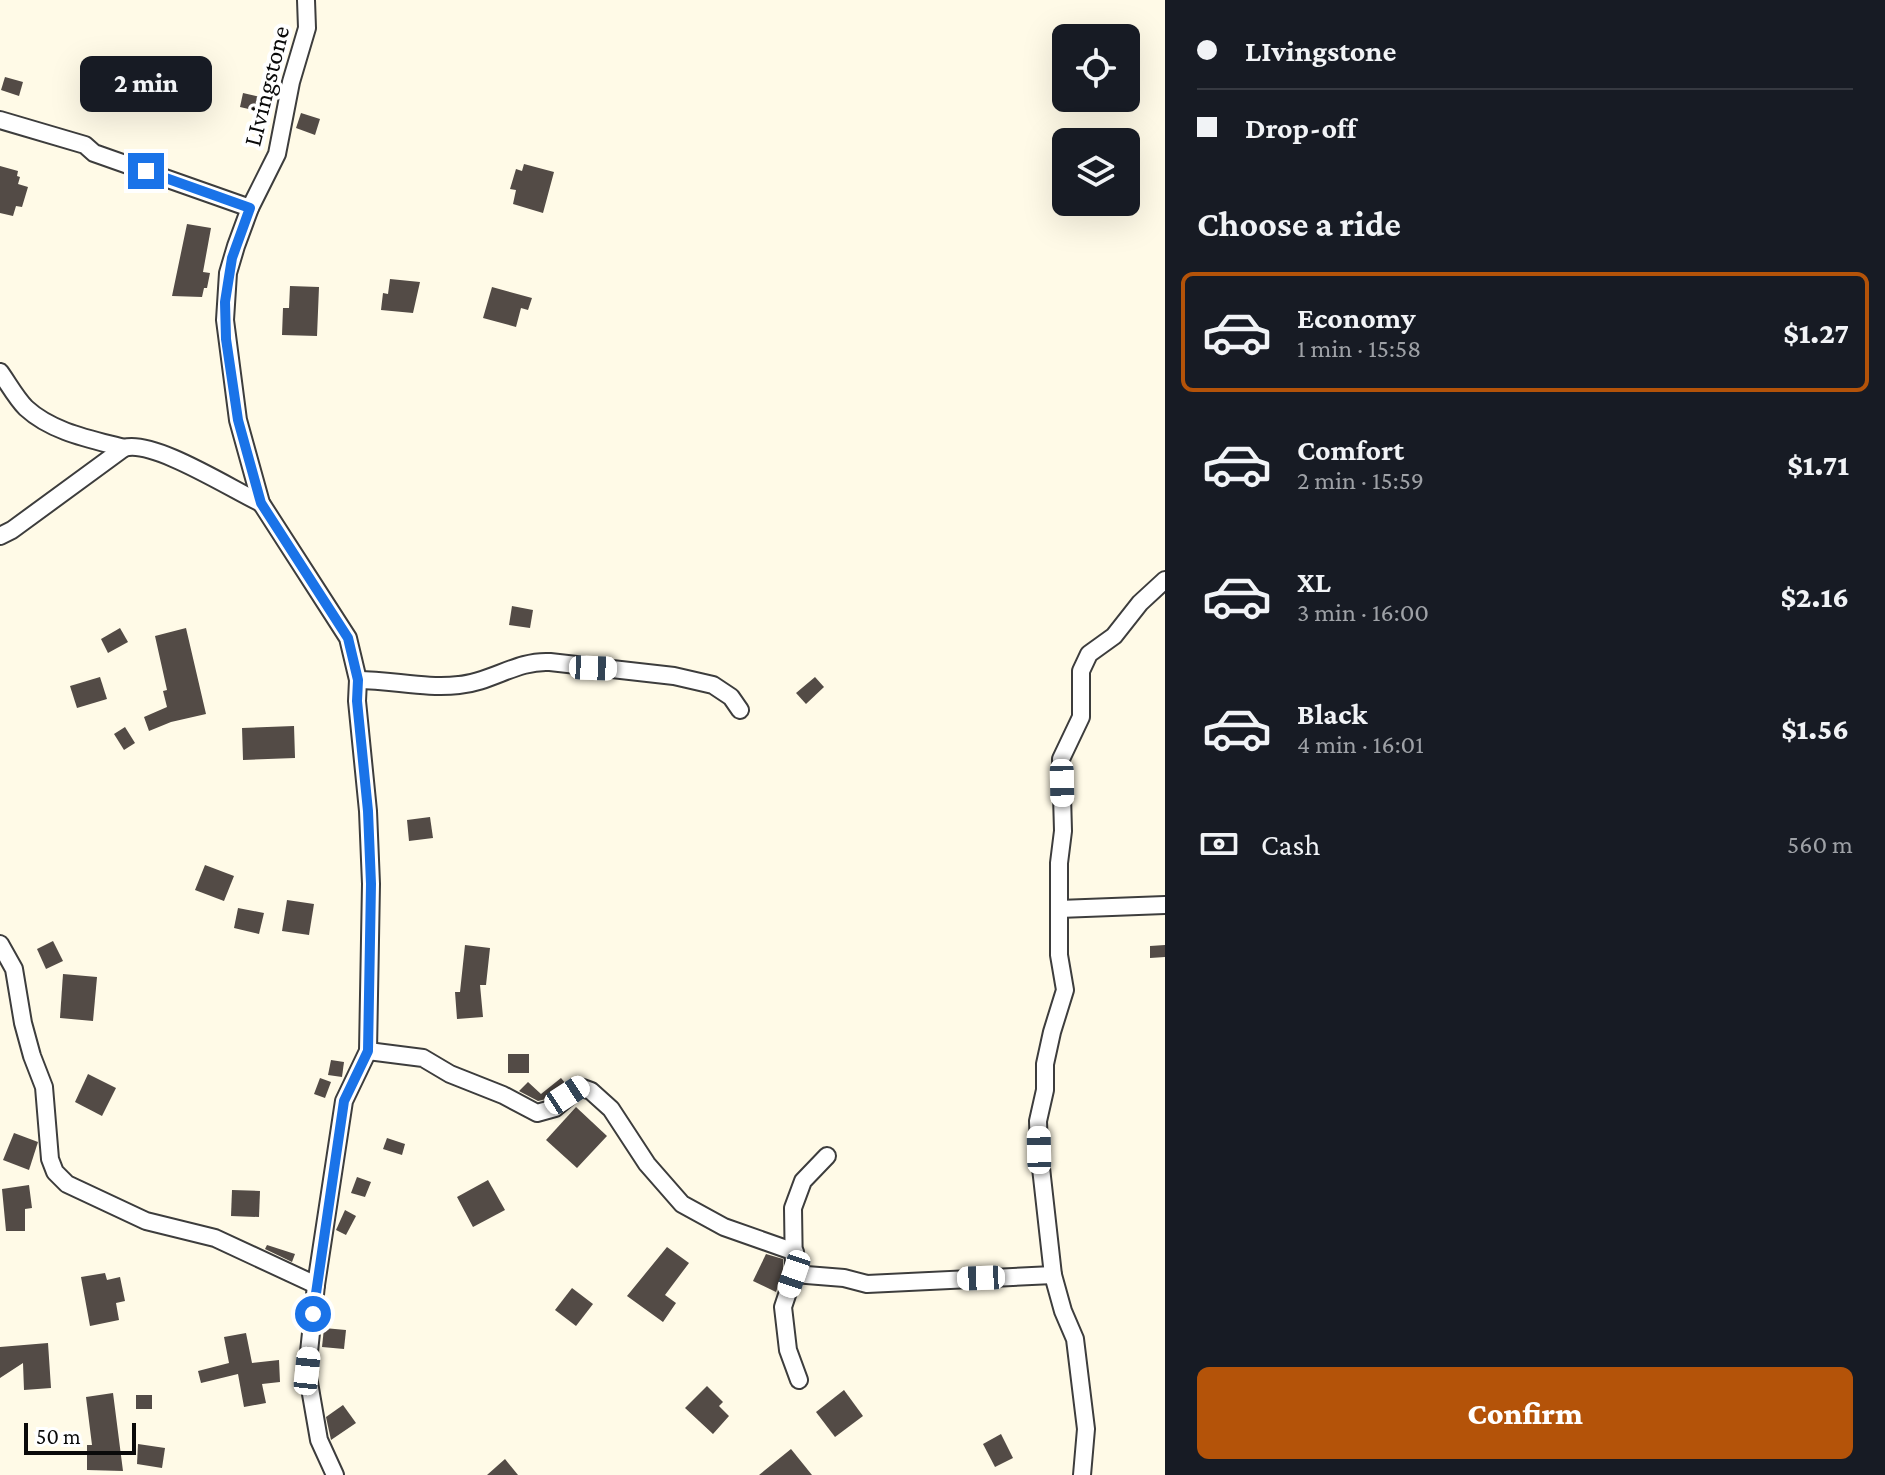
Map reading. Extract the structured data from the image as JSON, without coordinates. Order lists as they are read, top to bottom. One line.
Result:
{"streets":{"street":["LIvingstone"]},"scale_bar":"50 m","page":{"banner":["LIvingstone","Drop-off"],"bubble":"2 min","heading":"Choose a ride","list":[{"name":"Economy","note":"1 min · 15:58","value":"$1.27"},{"name":"Comfort","note":"2 min · 15:59","value":"$1.71"},{"name":"XL","note":"3 min · 16:00","value":"$2.16"},{"name":"Black","note":"4 min · 16:01","value":"$1.56"}],"pay":["Cash","560 m"],"buttons":"Confirm","scale":"50 m"}}
